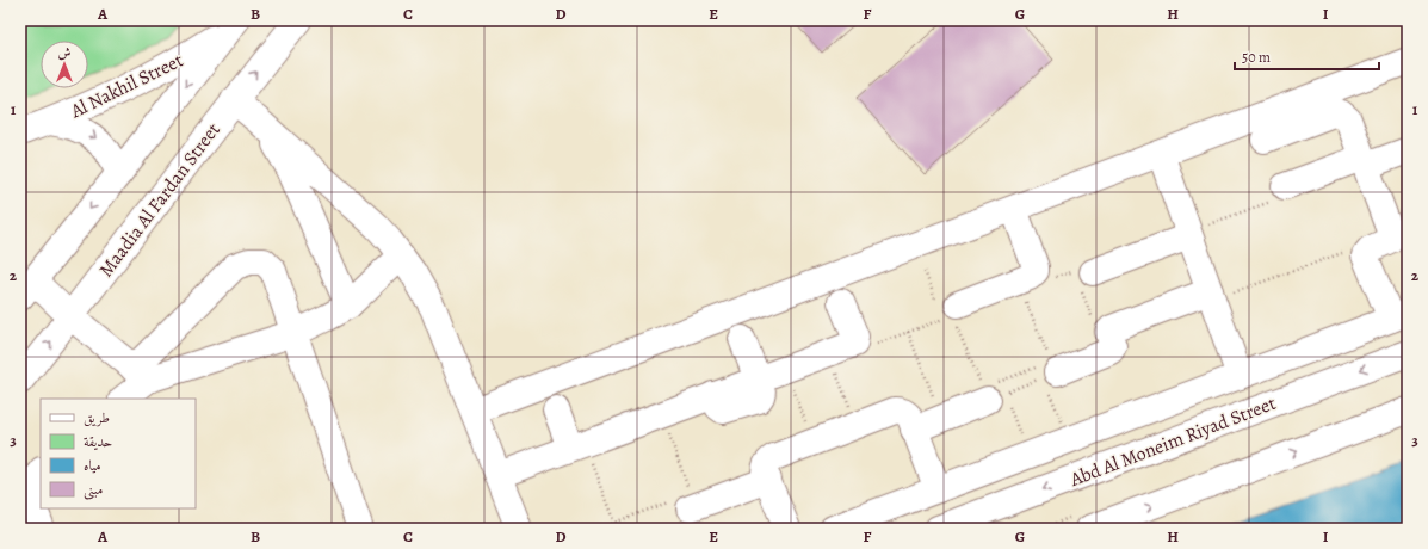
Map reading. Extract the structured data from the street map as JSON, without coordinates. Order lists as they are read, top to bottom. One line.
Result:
{"streets":{"main road":["Al Nakhil Street","Maadia Al Fardan Street","Abd Al Moneim Riyad Street"]},"legend":["طريق","حديقة","مياه","مبنى"],"scale_bar":"50 m","north":"top","grid":{"columns":["A","B","C","D","E","F","G","H","I"],"rows":["1","2","3"]}}
